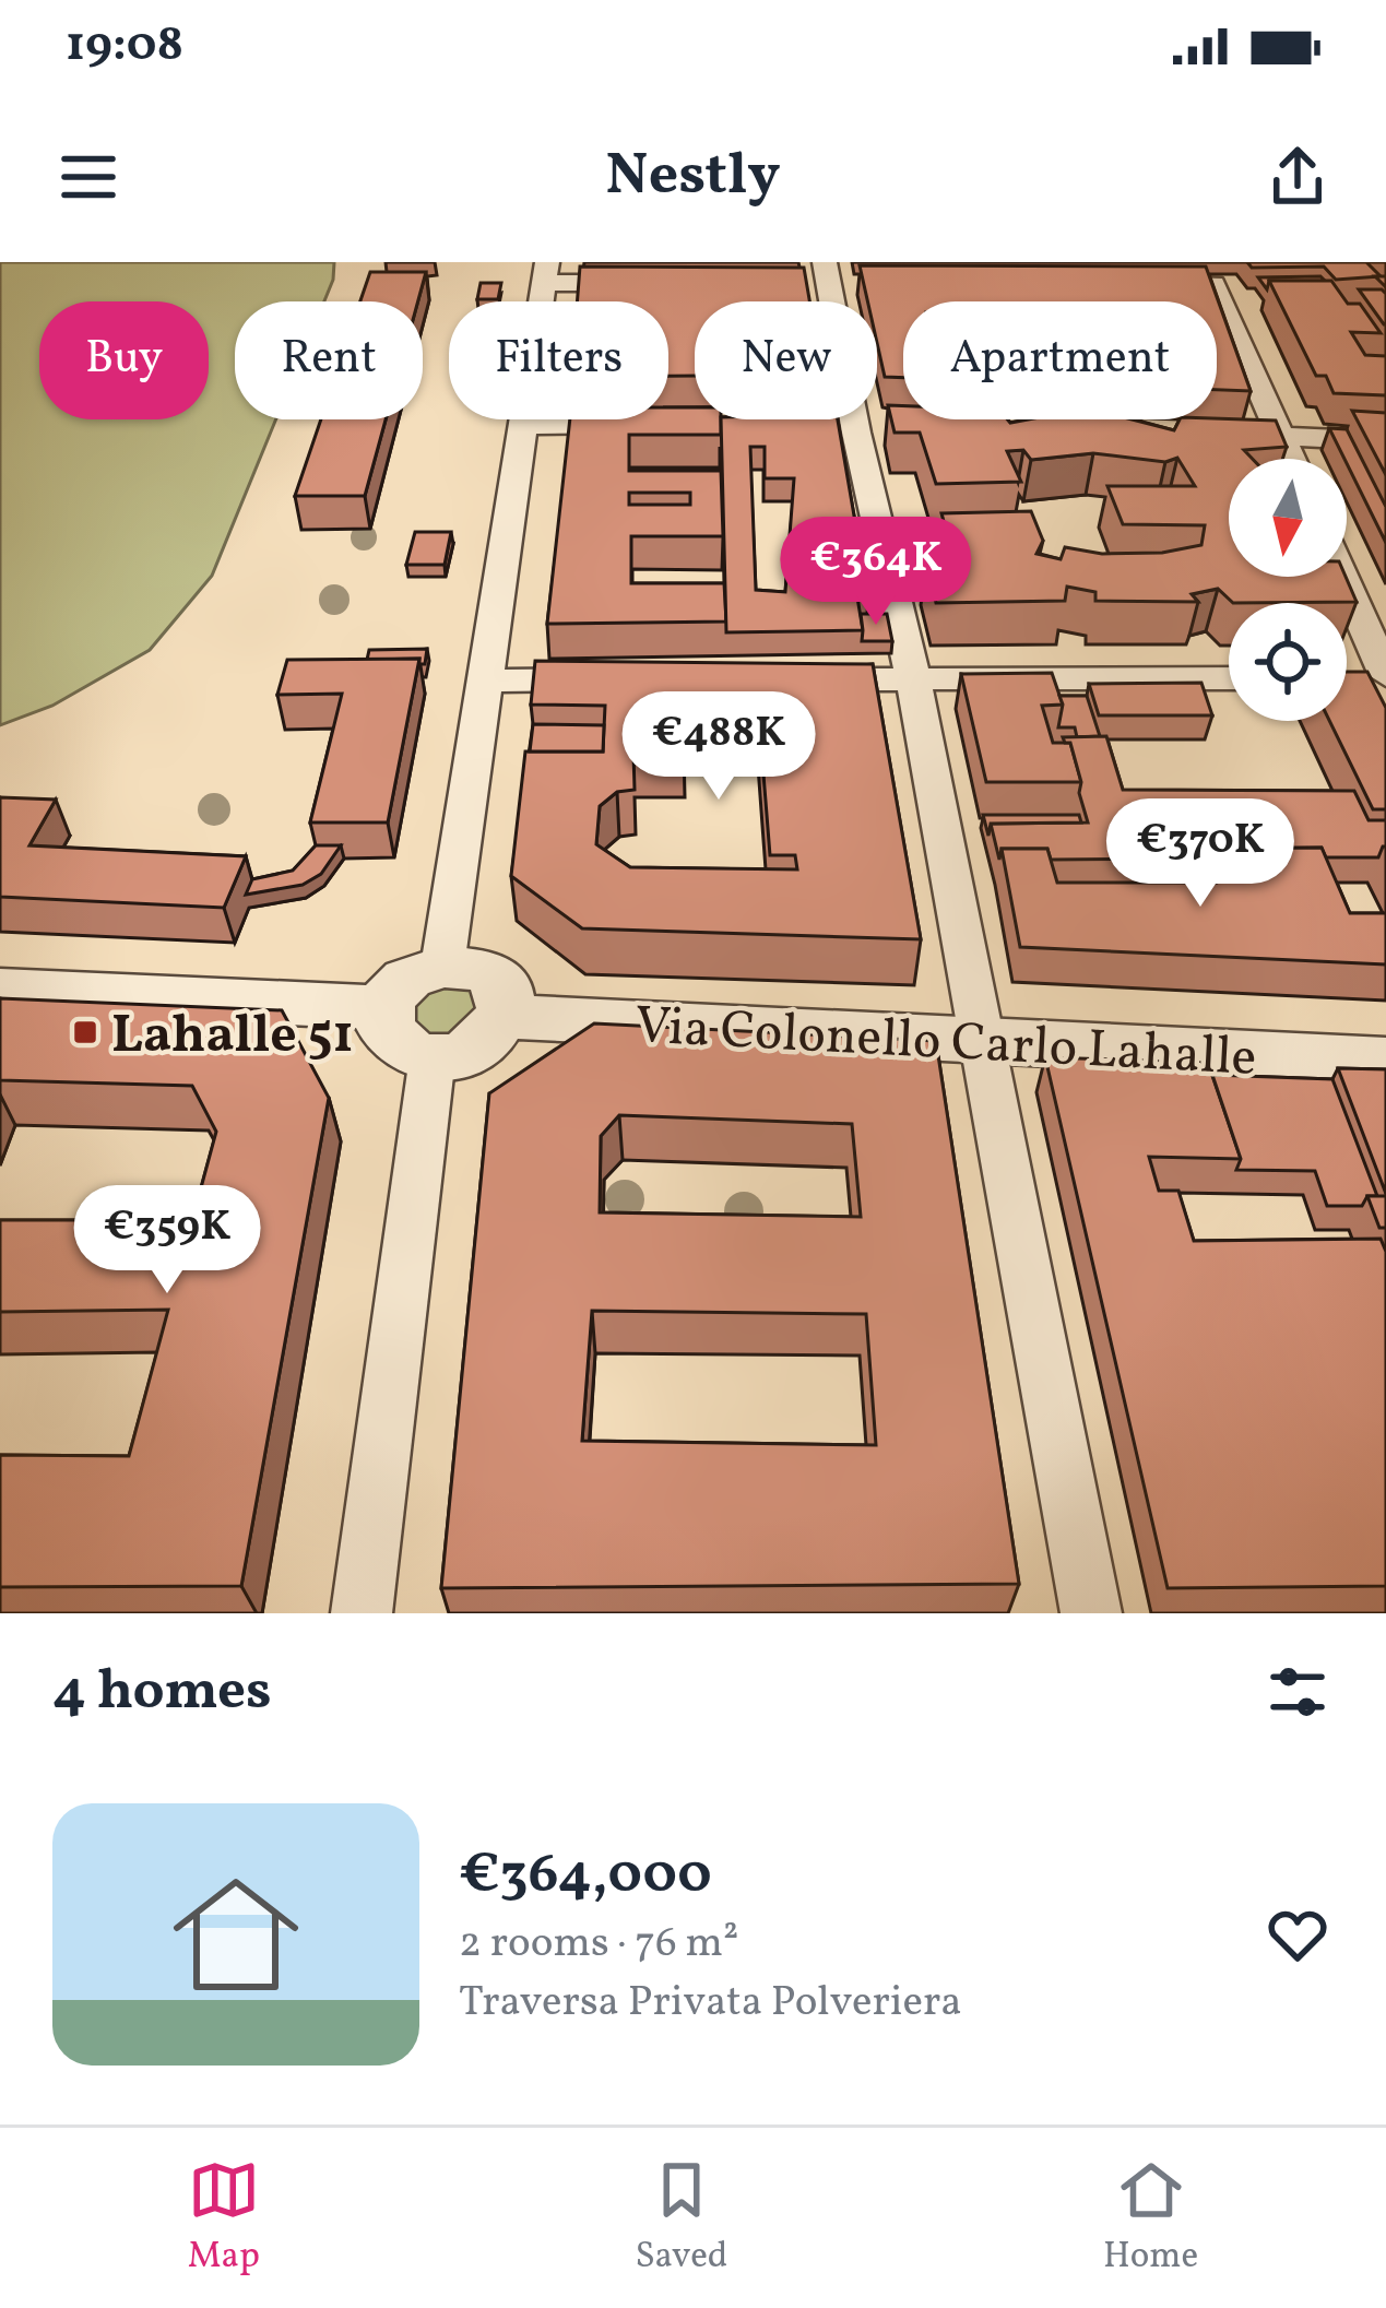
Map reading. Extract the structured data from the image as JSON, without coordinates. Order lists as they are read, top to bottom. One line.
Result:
{"streets":{"street":["Via Colonello Carlo Lahalle"]},"places":{"transit":["Lahalle 51"]},"north":"bottom","page":{"status":"19:08","header":"Nestly","chip":["Buy","Rent","Filters","New","Apartment"],"price":["€364K","€488K","€370K","€359K"],"heading":"4 homes","list":[{"name":"€364,000","note":"2 rooms · 76 m² · Traversa Privata Polveriera"}],"tabs":["Map","Saved","Home"]}}
